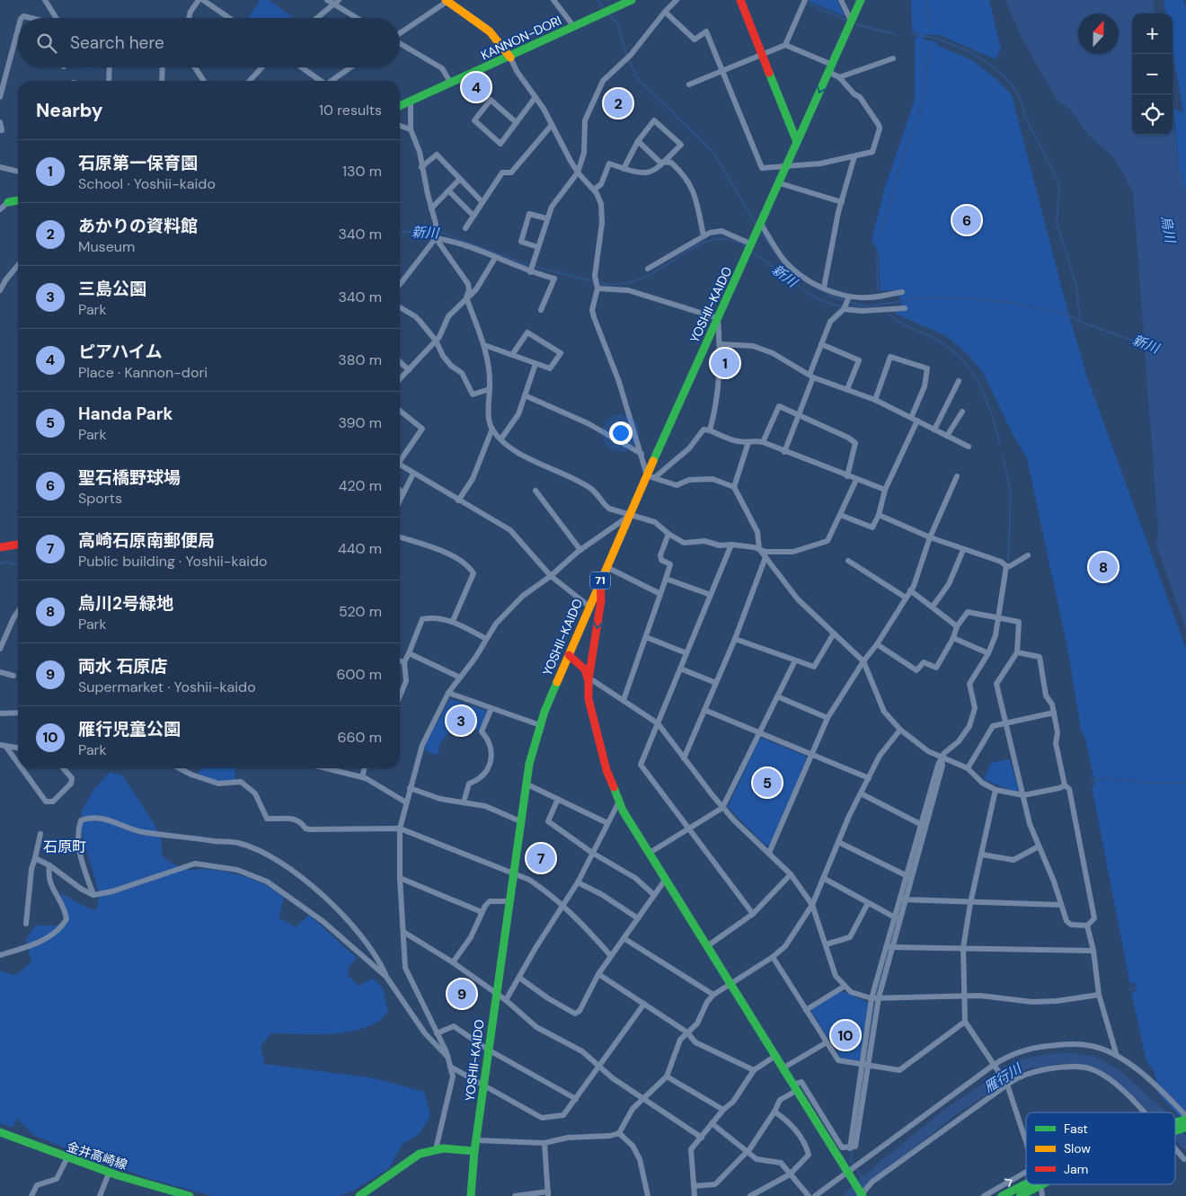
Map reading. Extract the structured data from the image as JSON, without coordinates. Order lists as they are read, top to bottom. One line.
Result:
{"streets":{"main road":["KANNON-DORI","YOSHII-KAIDO","71","金井高崎線"]},"districts":["石原町"],"water":["烏川","新川","雁行川"],"legend":["Fast","Slow","Jam"],"north":"top","page":{"map_buttons":["+","−"],"search":"Search here","pins":["4","2","6","1","8","3","5","7","9","10"],"heading":["Nearby","10 results"],"list":[{"mark":"1","name":"石原第一保育園","note":"School · Yoshii-kaido","value":"130 m"},{"mark":"2","name":"あかりの資料館","note":"Museum","value":"340 m"},{"mark":"3","name":"三島公園","note":"Park","value":"340 m"},{"mark":"4","name":"ピアハイム","note":"Place · Kannon-dori","value":"380 m"},{"mark":"5","name":"Handa Park","note":"Park","value":"390 m"},{"mark":"6","name":"聖石橋野球場","note":"Sports","value":"420 m"},{"mark":"7","name":"高崎石原南郵便局","note":"Public building · Yoshii-kaido","value":"440 m"},{"mark":"8","name":"烏川2号緑地","note":"Park","value":"520 m"},{"mark":"9","name":"両水 石原店","note":"Supermarket · Yoshii-kaido","value":"600 m"},{"mark":"10","name":"雁行児童公園","note":"Park","value":"660 m"}]}}
